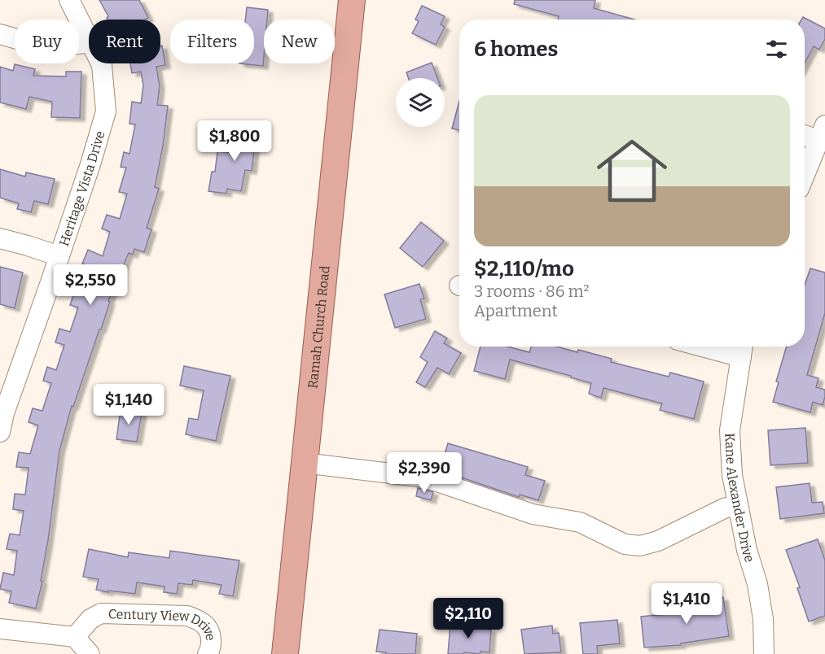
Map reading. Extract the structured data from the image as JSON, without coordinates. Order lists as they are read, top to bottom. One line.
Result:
{"streets":{"main road":["Ramah Church Road"],"street":["Heritage Vista Drive","Kane Alexander Drive","Century View Drive"]},"page":{"chip":["Buy","Rent","Filters","New"],"heading":"6 homes","list":[{"name":"$2,110/mo","note":"3 rooms · 86 m² · Apartment"}],"price":["$1,800","$2,550","$1,140","$2,390","$1,410","$2,110"]}}
